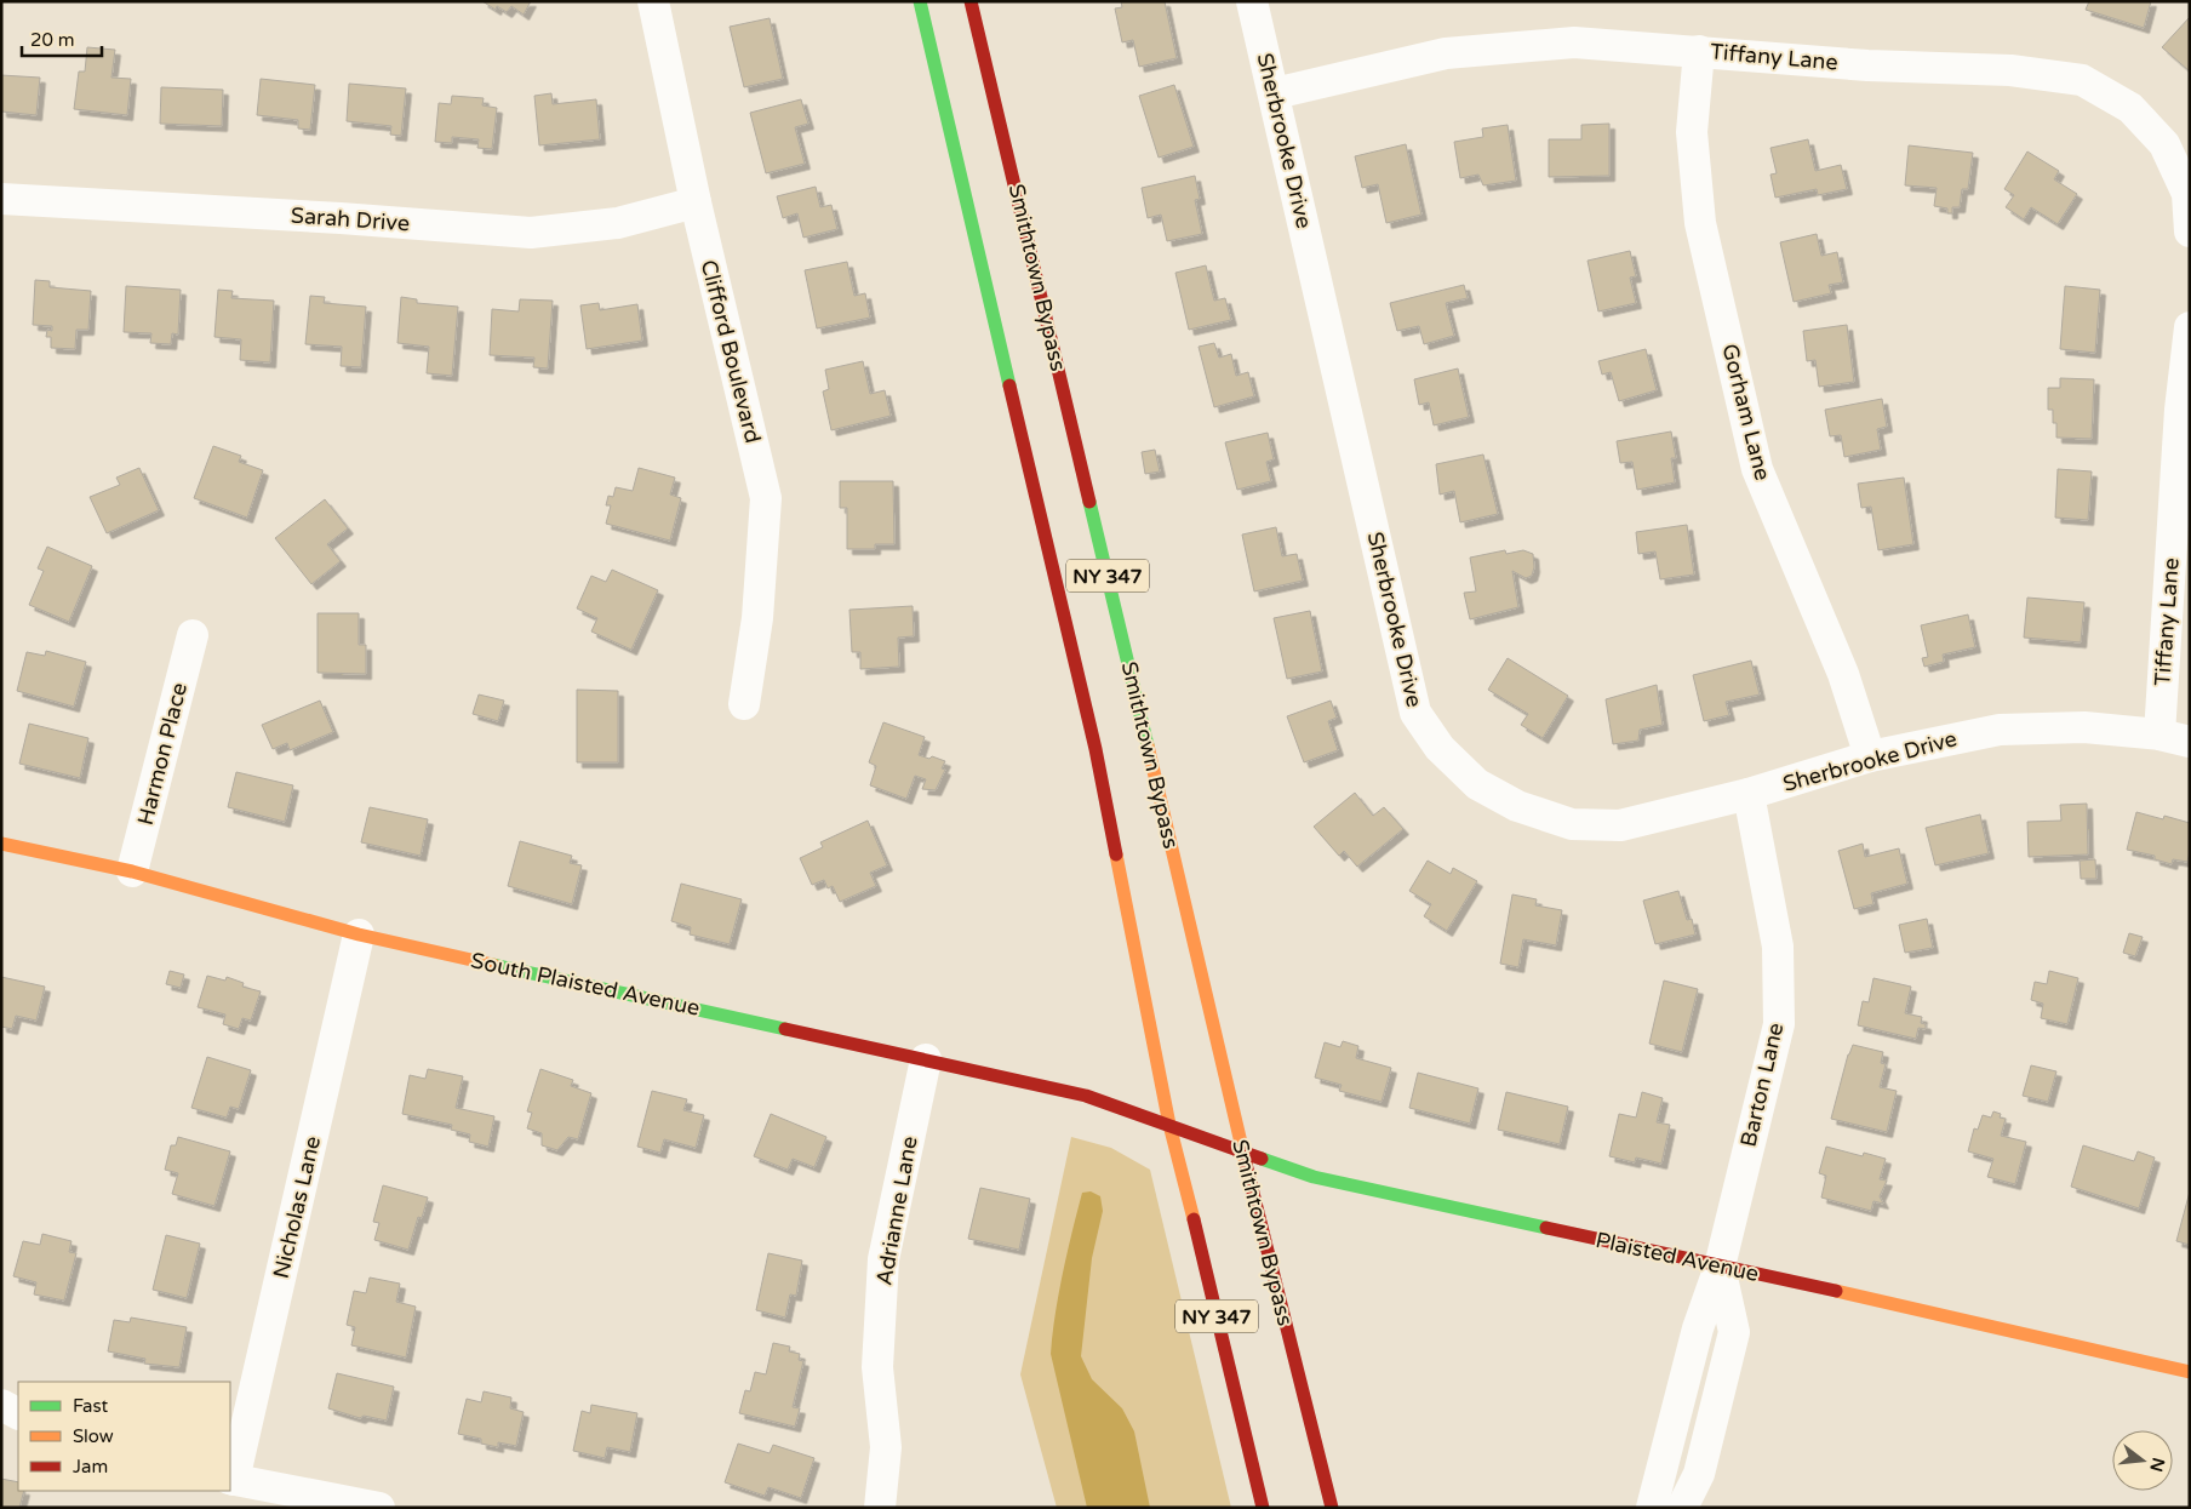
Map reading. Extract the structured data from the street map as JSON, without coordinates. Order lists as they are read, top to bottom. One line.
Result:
{"streets":{"main road":["Smithtown Bypass","NY 347","South Plaisted Avenue","Plaisted Avenue"],"street":["Tiffany Lane","Sherbrooke Drive","Sarah Drive","Clifford Boulevard","Gorham Lane","Harmon Place","Barton Lane","Nicholas Lane","Adrianne Lane"]},"crossings":[["Tiffany Lane","Sherbrooke Drive"],["Tiffany Lane","Gorham Lane"],["Sherbrooke Drive","Gorham Lane"],["Sherbrooke Drive","Barton Lane"],["Sarah Drive","Clifford Boulevard"],["Smithtown Bypass","Plaisted Avenue"],["NY 347","South Plaisted Avenue"],["NY 347","Plaisted Avenue"],["Harmon Place","South Plaisted Avenue"],["South Plaisted Avenue","Nicholas Lane"],["South Plaisted Avenue","Adrianne Lane"],["South Plaisted Avenue","Plaisted Avenue"],["Barton Lane","Plaisted Avenue"]],"legend":["Fast","Slow","Jam"],"scale_bar":"20 m","north":"right"}
